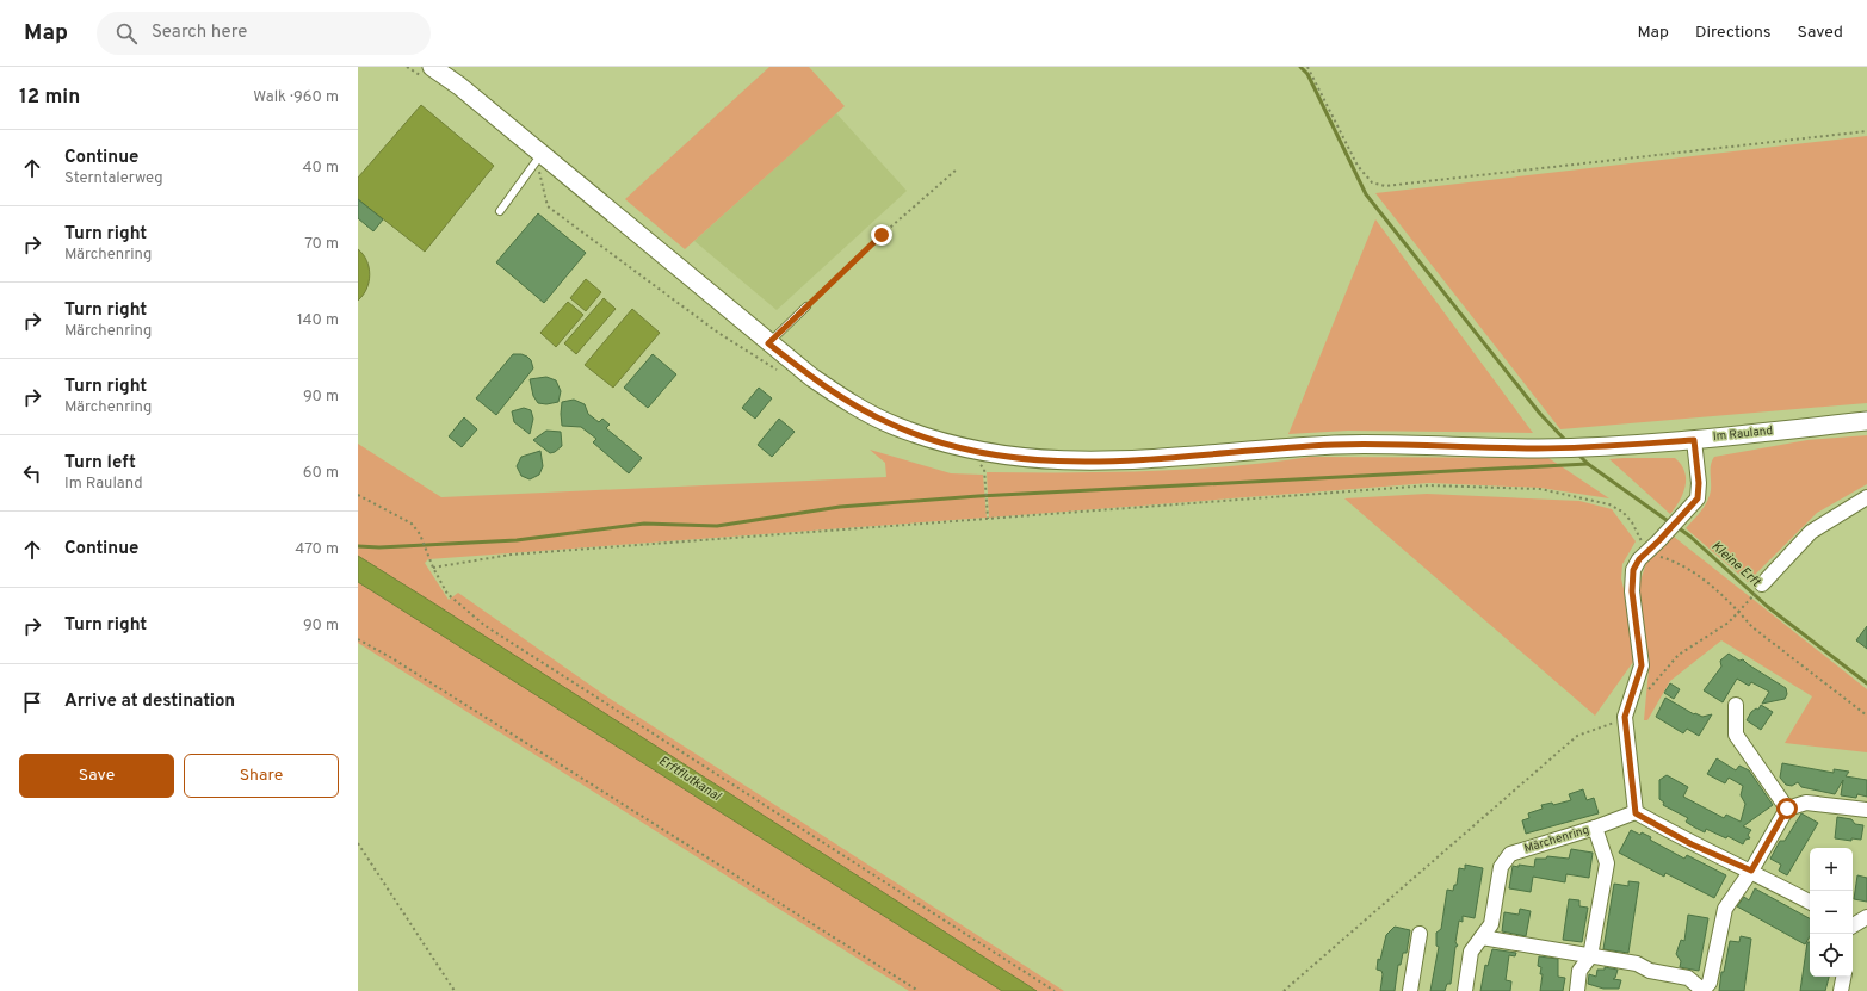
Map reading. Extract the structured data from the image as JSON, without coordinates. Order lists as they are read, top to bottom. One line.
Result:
{"streets":{"street":["Im Rauland","Märchenring"]},"water":["Kleine Erft","Erftflutkanal"],"page":{"header":"Map","search":"Search here","nav":["Map","Directions","Saved"],"heading":["12 min","Walk · 960 m"],"list":[["Continue","Sterntalerweg","40 m"],["Turn right","Märchenring","70 m"],["Turn right","Märchenring","140 m"],["Turn right","Märchenring","90 m"],["Turn left","Im Rauland","60 m"],["Continue","470 m"],["Turn right","90 m"],"Arrive at destination"],"buttons":["Save","Share"],"map_buttons":["+","−"]}}
